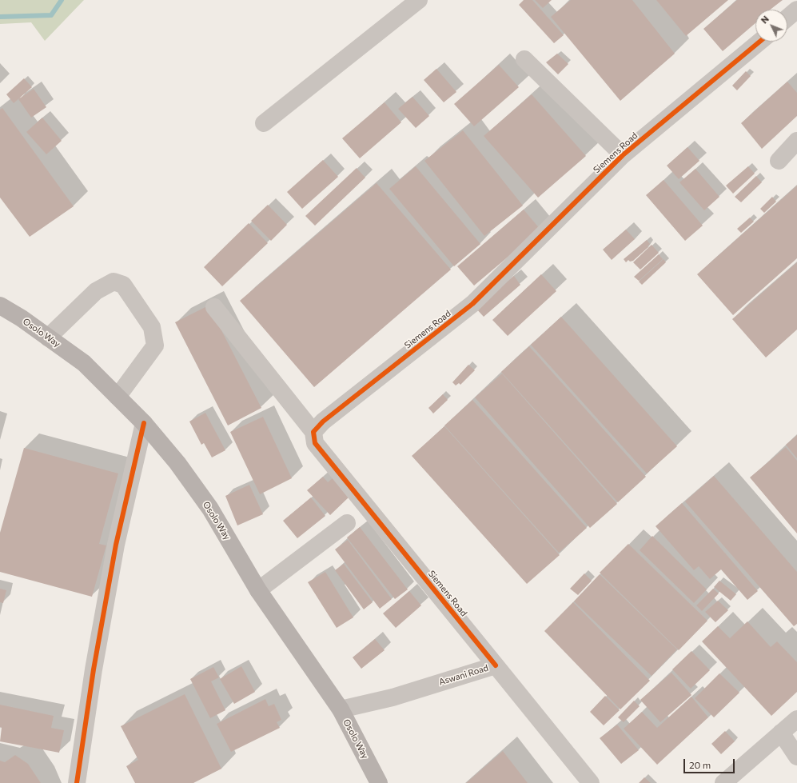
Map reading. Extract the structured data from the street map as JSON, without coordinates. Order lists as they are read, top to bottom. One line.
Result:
{"streets":{"main road":["Osolo Way"],"street":["Siemens Road","Aswani Road"]},"crossings":[["Siemens Road","Aswani Road"],["Osolo Way","Aswani Road"]],"scale_bar":"20 m","north":"top left"}
